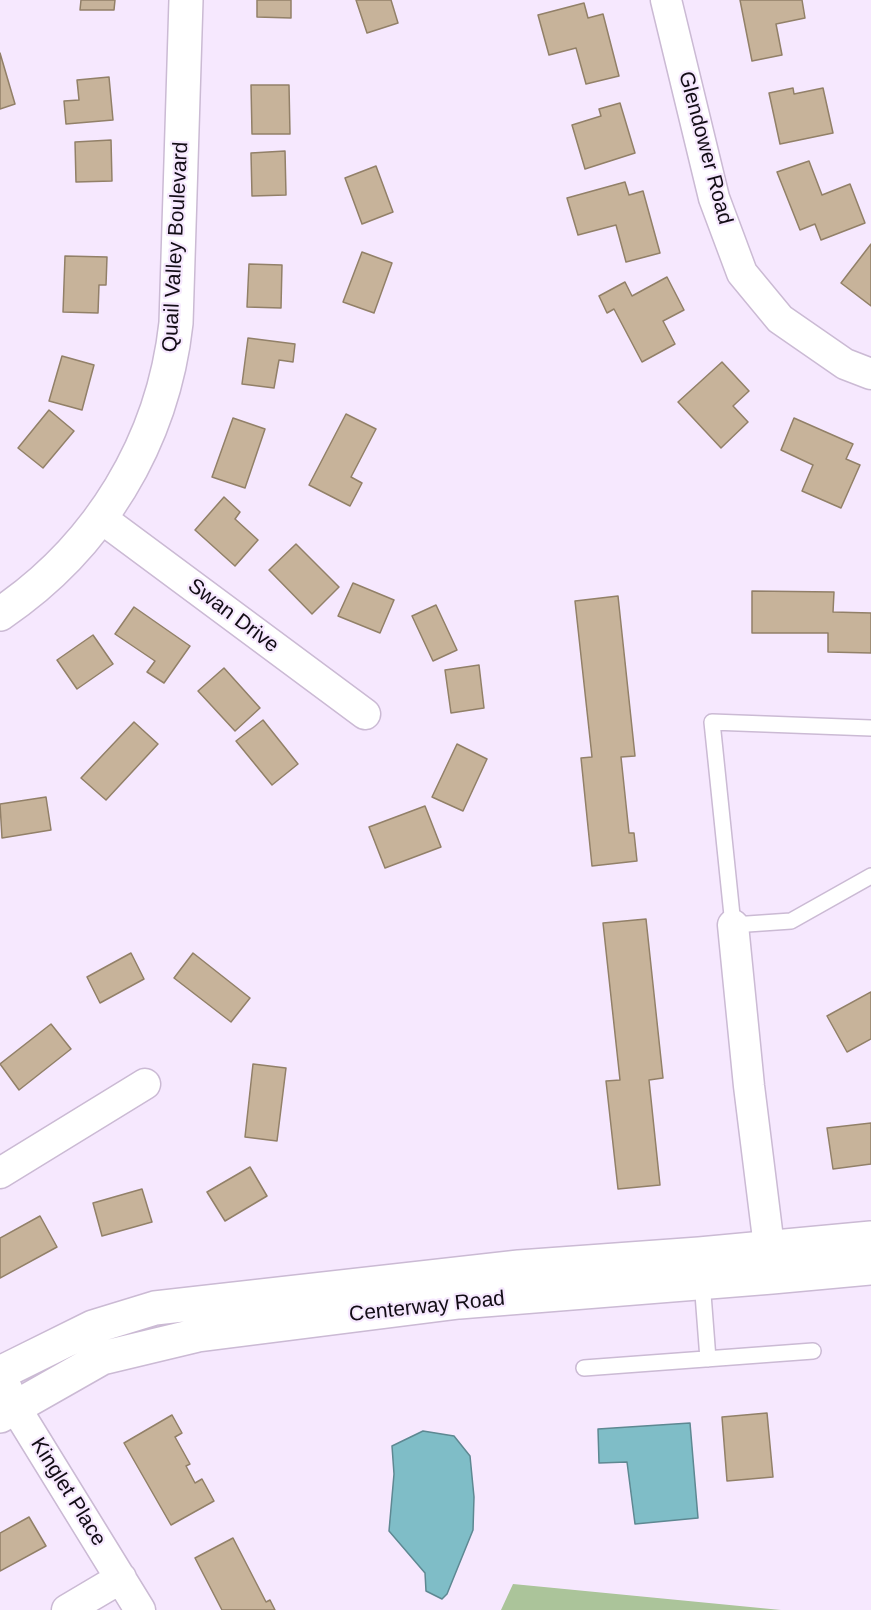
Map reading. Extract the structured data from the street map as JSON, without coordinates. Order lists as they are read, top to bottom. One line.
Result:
{"streets":{"street":["Glendower Road","Quail Valley Boulevard","Swan Drive","Centerway Road","Kinglet Place"]},"crossings":[["Quail Valley Boulevard","Swan Drive"],["Centerway Road","Kinglet Place"]]}
